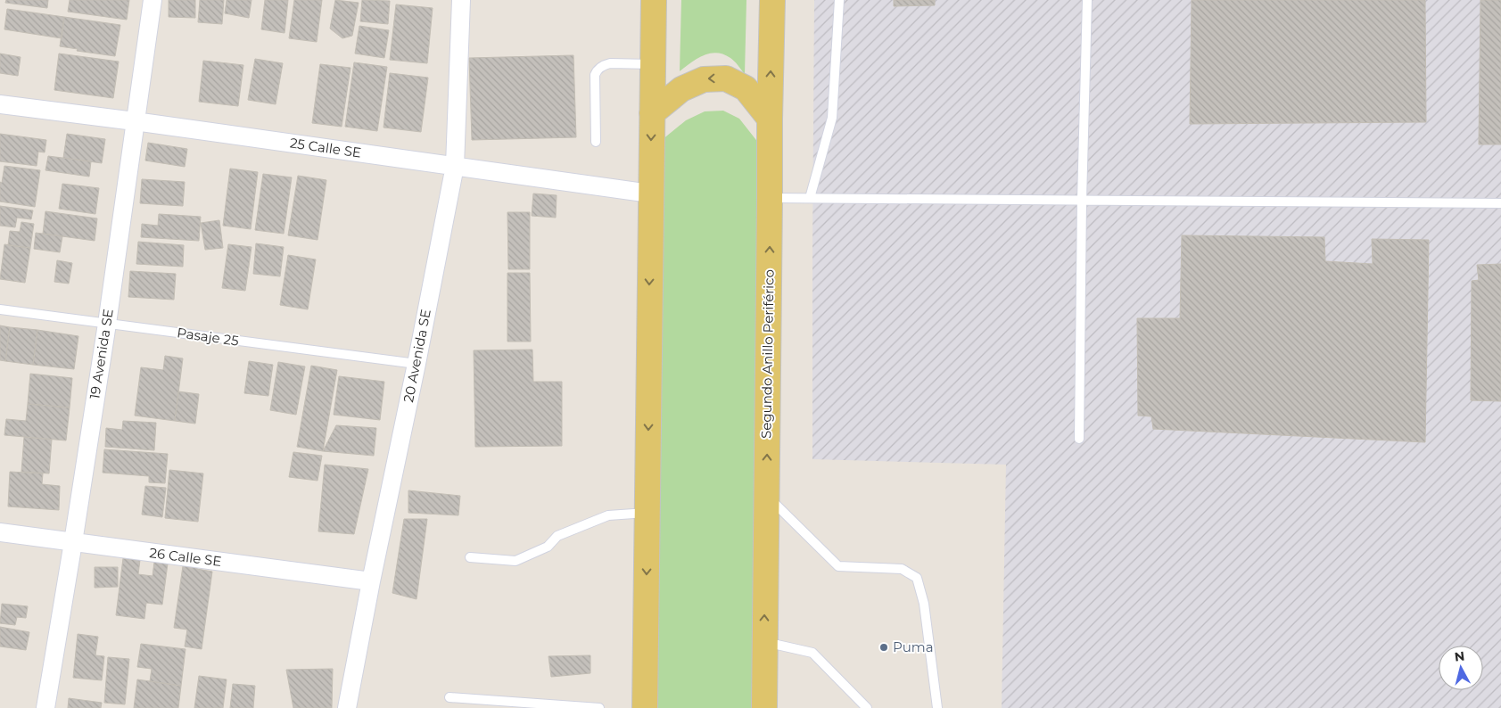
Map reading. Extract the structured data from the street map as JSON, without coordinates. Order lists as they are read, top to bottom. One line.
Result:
{"streets":{"main road":["Segundo Anillo Periférico"],"street":["25 Calle SE","19 Avenida SE","20 Avenida SE","26 Calle SE"],"lane":["Pasaje 25"]},"crossings":[["25 Calle SE","19 Avenida SE"],["25 Calle SE","20 Avenida SE"],["Pasaje 25","19 Avenida SE"],["Pasaje 25","20 Avenida SE"],["19 Avenida SE","26 Calle SE"],["20 Avenida SE","26 Calle SE"]],"places":["Puma"],"north":"top"}
